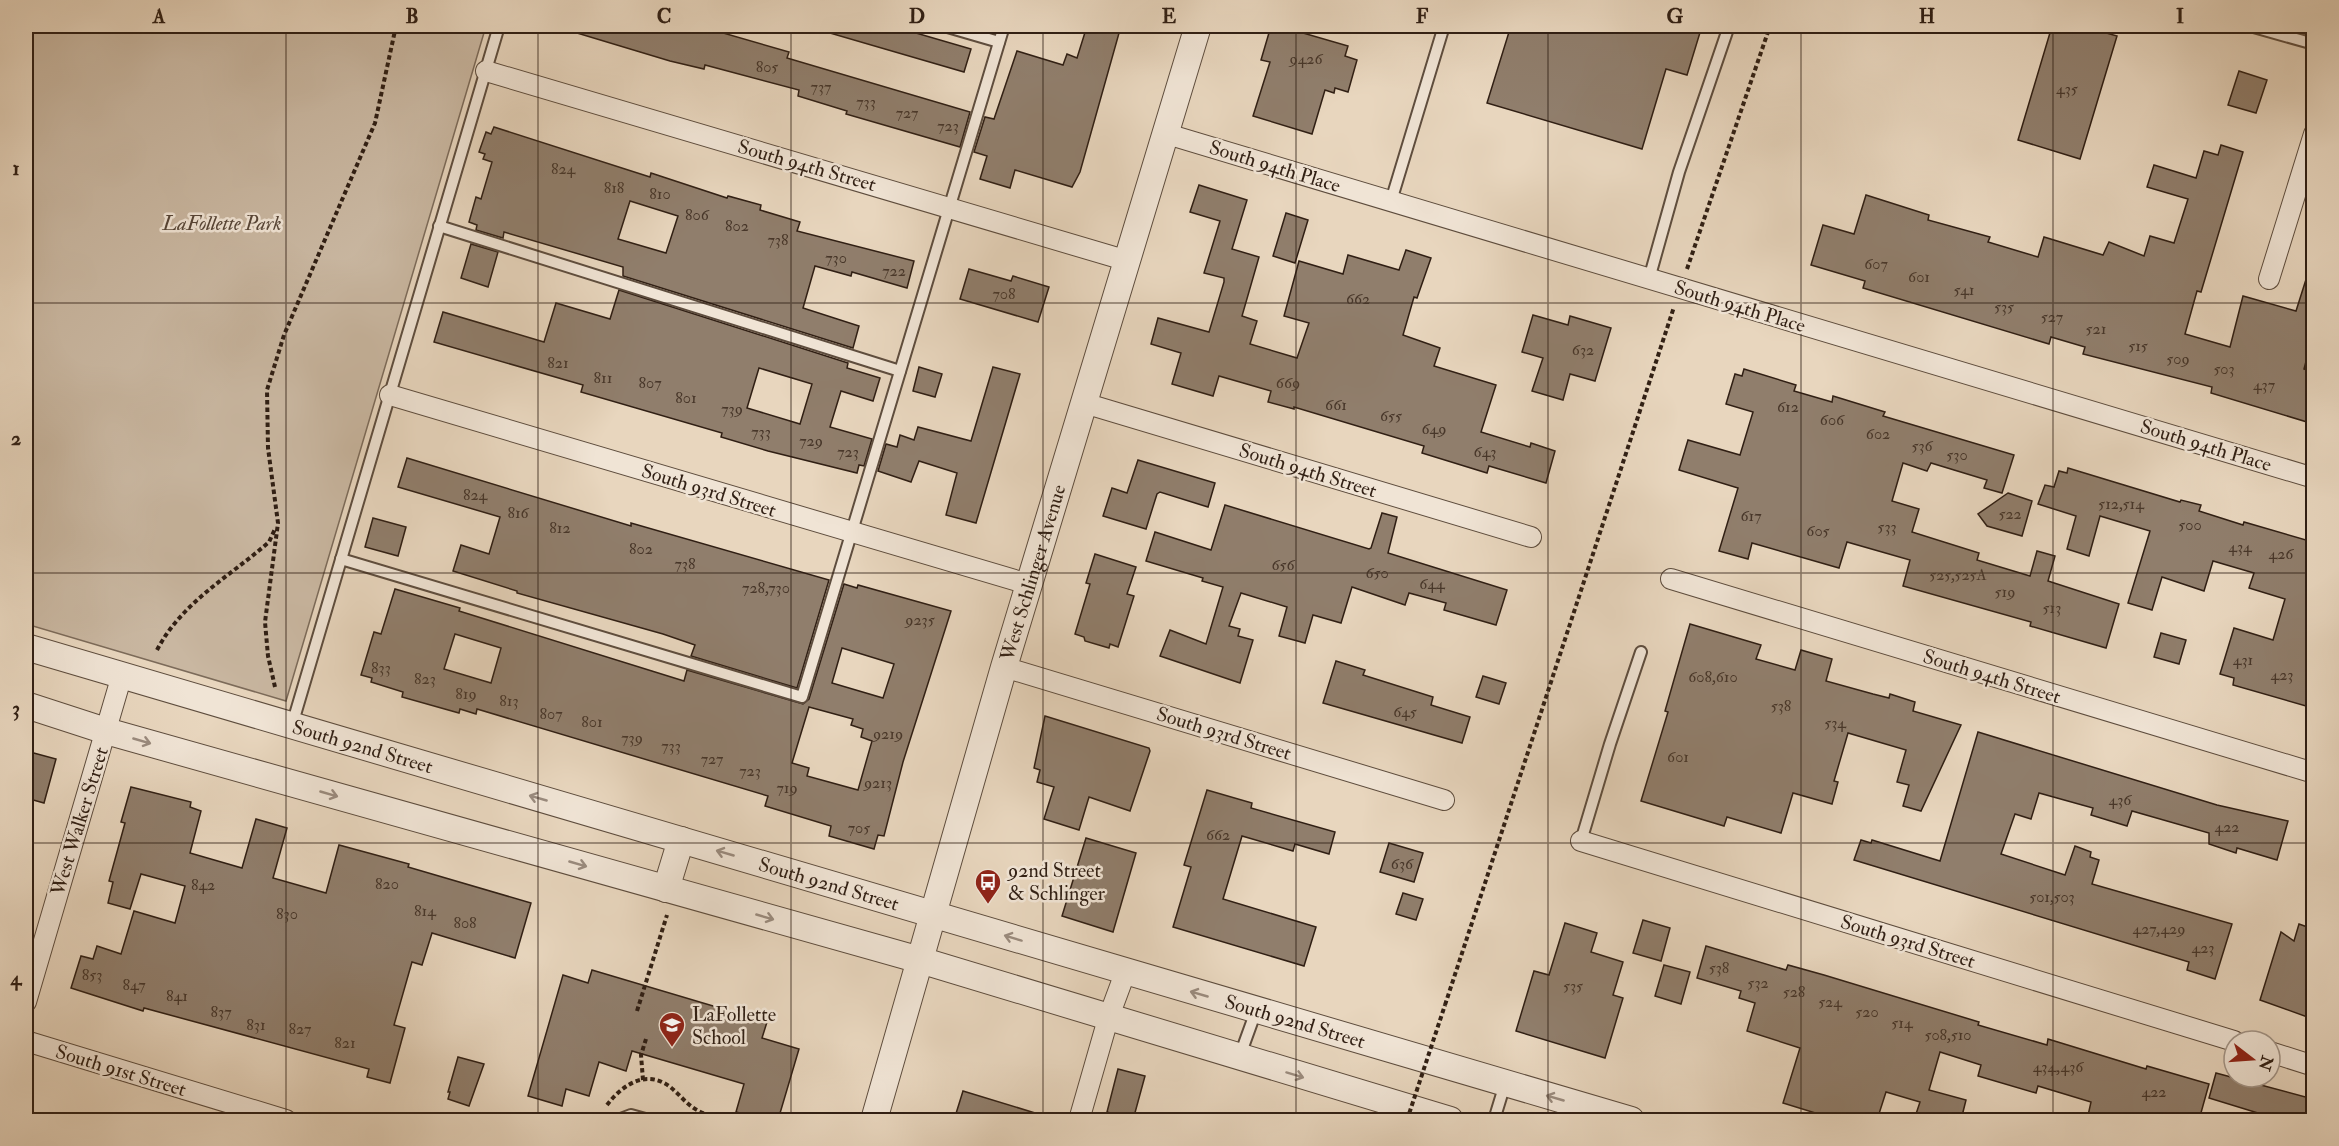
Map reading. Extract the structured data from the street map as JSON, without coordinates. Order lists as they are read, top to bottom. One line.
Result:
{"streets":{"street":["South 94th Street","South 94th Place","South 93rd Street","West Schlinger Avenue","South 92nd Street","West Walker Street","South 91st Street"]},"crossings":[["South 94th Street","West Schlinger Avenue"],["South 94th Place","West Schlinger Avenue"],["South 93rd Street","West Schlinger Avenue"],["West Schlinger Avenue","South 92nd Street"],["South 92nd Street","West Walker Street"]],"parks":["LaFollette Park"],"places":{"bus stop":["92nd Street & Schlinger"],"school or university":["LaFollette School"]},"house_numbers":["9426","805","737","435","733","727","723","824","818","810","806","802","738","730","607","722","601","541","708","662","535","527","521","515","632","509","821","503","811","807","669","437","801","661","612","739","655","606","649","733","602","729","536","723","643","530","824","512,514","816","522","617","500","533","812","605","434","802","426","738","656","650","525,525A","644","728,730","519","513","9235","431","833","423","608,610","823","819","813","538","645","807","801","534","9219","739","733","601","727","723","9213","719","436","422","705","662","636","820","842","501,503","814","830","808","427,429","423","538","853","532","847","535","528","841","524","837","520","514","831","827","508,510","821","434,436","422"],"north":"right","grid":{"columns":["A","B","C","D","E","F","G","H","I"],"rows":["1","2","3","4"]}}
